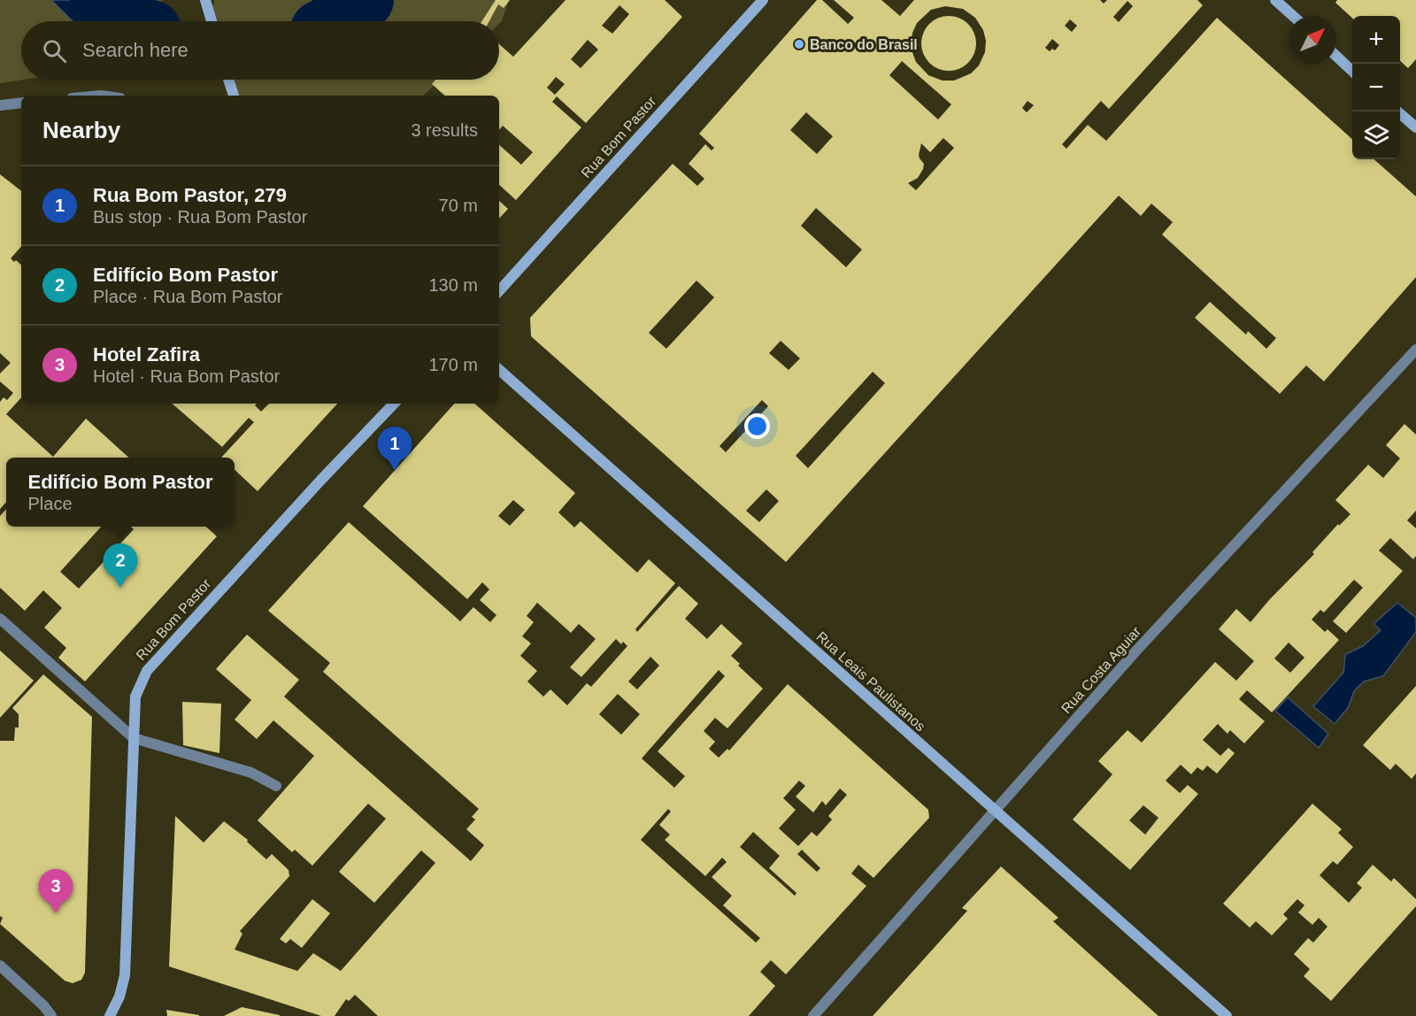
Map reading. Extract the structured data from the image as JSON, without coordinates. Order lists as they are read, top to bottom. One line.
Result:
{"streets":{"main road":["Rua Bom Pastor","Rua Leais Paulistanos"],"street":["Rua Costa Aguiar"]},"crossings":[["Rua Costa Aguiar","Rua Leais Paulistanos"]],"places":["Banco do Brasil"],"north":"top right","page":{"map_buttons":["+","−"],"search":"Search here","heading":["Nearby","3 results"],"list":[{"mark":"1","name":"Rua Bom Pastor, 279","note":"Bus stop · Rua Bom Pastor","value":"70 m"},{"mark":"2","name":"Edifício Bom Pastor","note":"Place · Rua Bom Pastor","value":"130 m"},{"mark":"3","name":"Hotel Zafira","note":"Hotel · Rua Bom Pastor","value":"170 m"}],"pins":["1","2","3"],"popup":["Edifício Bom Pastor","Place"]}}
